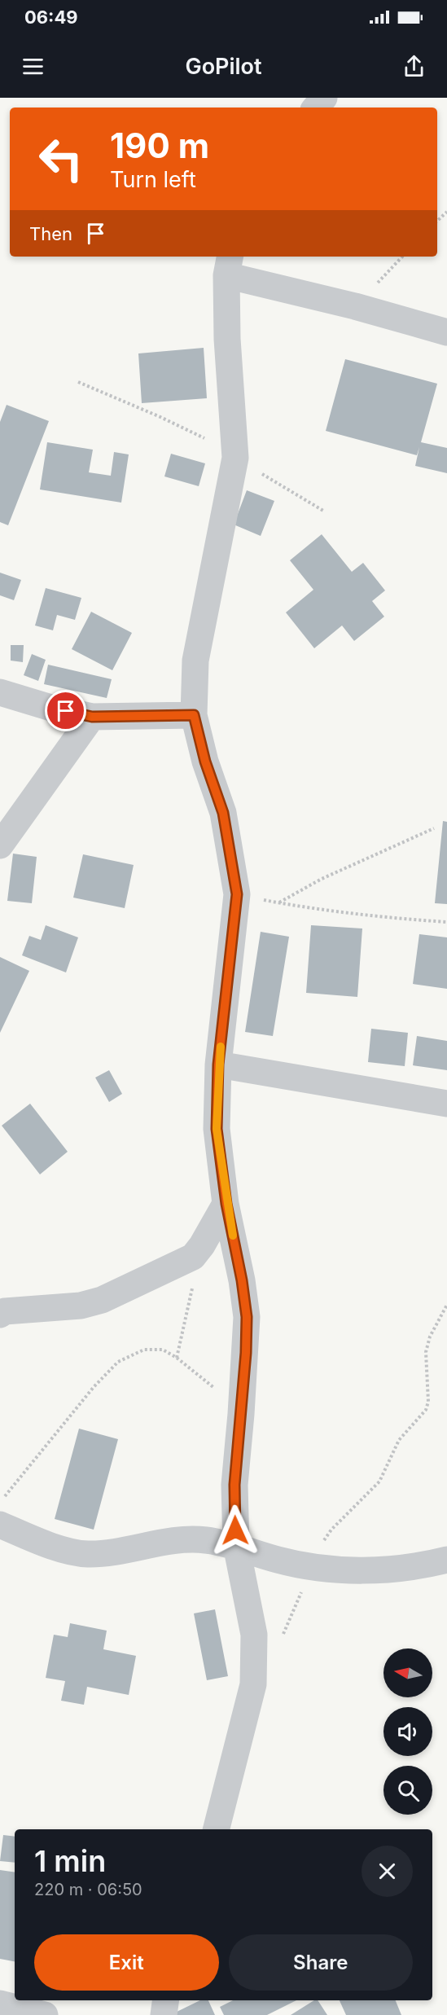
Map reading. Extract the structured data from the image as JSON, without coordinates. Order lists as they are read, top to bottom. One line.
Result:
{"north":"left","page":{"status":"06:49","header":"GoPilot","turn":["190 m","Turn left"],"then":"Then","heading":["1 min","220 m · 06:50"],"buttons":["Exit","Share"]}}
